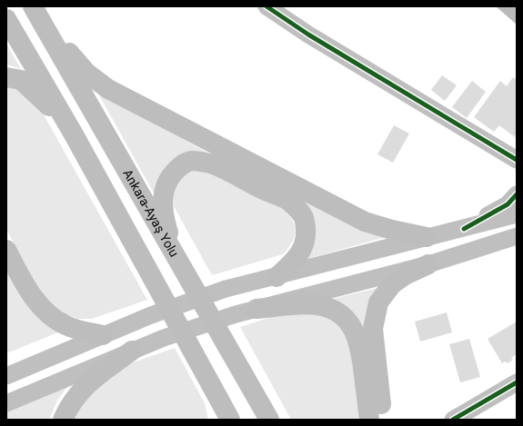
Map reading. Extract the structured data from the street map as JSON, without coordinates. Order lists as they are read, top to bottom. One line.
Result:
{"streets":{"highway":["Ankara-Ayaş Yolu"]}}
